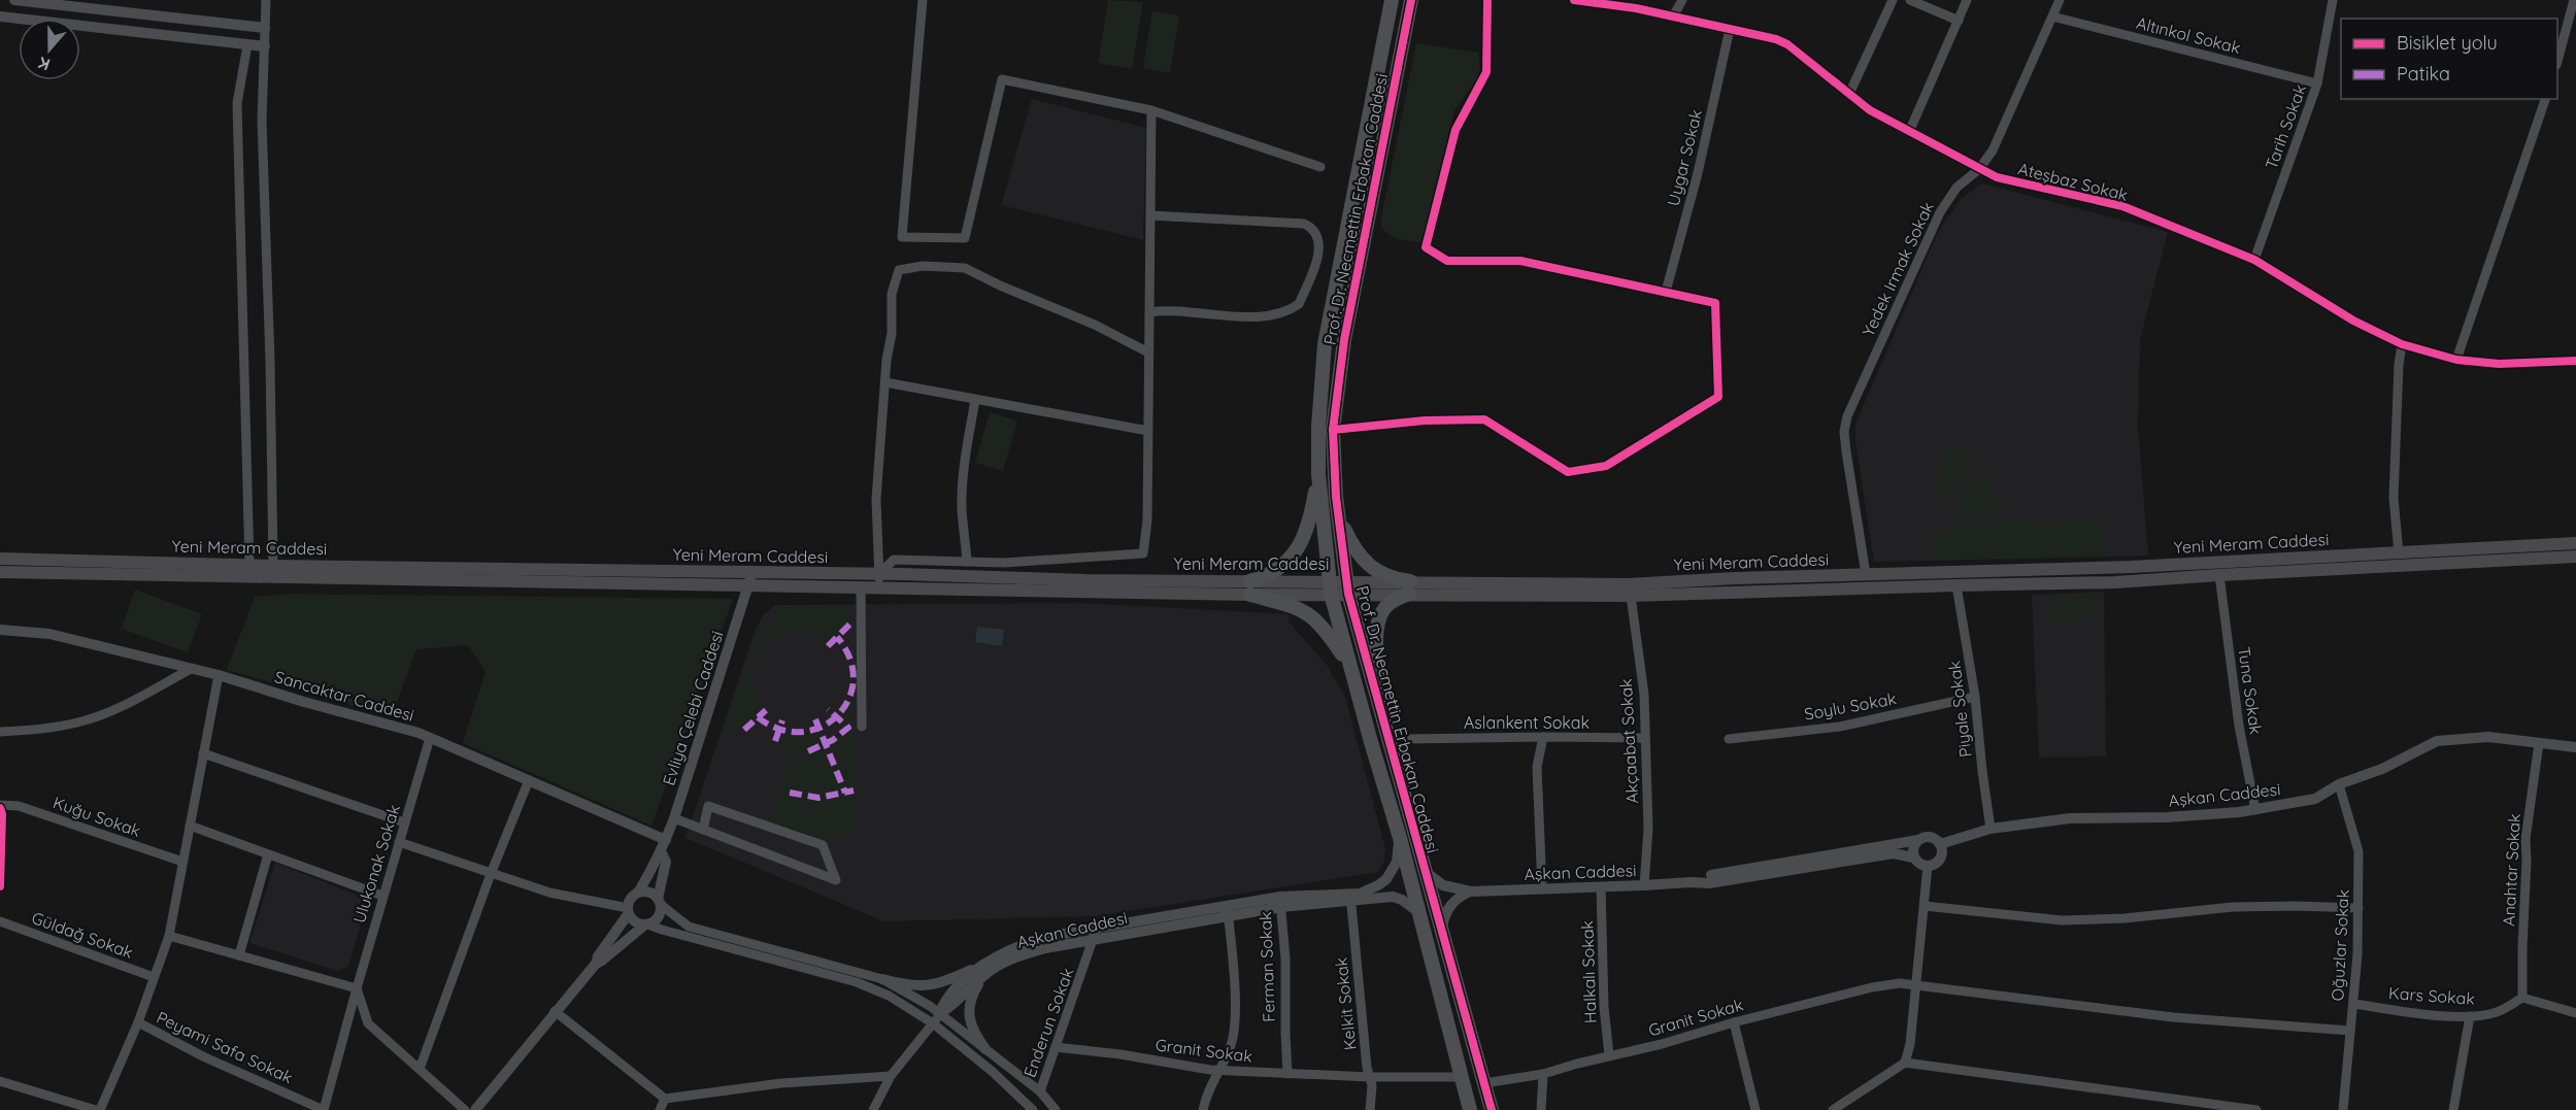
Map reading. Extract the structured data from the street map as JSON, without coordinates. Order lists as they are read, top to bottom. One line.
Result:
{"streets":{"main road":["Prof. Dr. Necmettin Erbakan Caddesi","Yeni Meram Caddesi"],"street":["Altınkol Sokak","Tarih Sokak","Uygar Sokak","Ateşbaz Sokak","Yedek Irmak Sokak","Tuna Sokak","Sancaktar Caddesi","Soylu Sokak","Evliya Çelebi Caddesi","Piyale Sokak","Aslankent Sokak","Akçaabat Sokak","Aşkan Caddesi","Kuğu Sokak","Ulukonak Sokak","Anahtar Sokak","Güldağ Sokak","Oğuzlar Sokak","Ferman Sokak","Halkalı Sokak","Kars Sokak","Kelkit Sokak","Granit Sokak","Enderun Sokak","Peyami Safa Sokak"]},"crossings":[["Altınkol Sokak","Tarih Sokak"],["Altınkol Sokak","Yedek Irmak Sokak"],["Tarih Sokak","Ateşbaz Sokak"],["Uygar Sokak","Ateşbaz Sokak"],["Ateşbaz Sokak","Yedek Irmak Sokak"],["Prof. Dr. Necmettin Erbakan Caddesi","Yeni Meram Caddesi"],["Prof. Dr. Necmettin Erbakan Caddesi","Aşkan Caddesi"],["Prof. Dr. Necmettin Erbakan Caddesi","Granit Sokak"],["Yedek Irmak Sokak","Yeni Meram Caddesi"],["Yeni Meram Caddesi","Tuna Sokak"],["Yeni Meram Caddesi","Evliya Çelebi Caddesi"],["Yeni Meram Caddesi","Piyale Sokak"],["Yeni Meram Caddesi","Akçaabat Sokak"],["Tuna Sokak","Aşkan Caddesi"],["Sancaktar Caddesi","Evliya Çelebi Caddesi"],["Sancaktar Caddesi","Ulukonak Sokak"],["Sancaktar Caddesi","Peyami Safa Sokak"],["Soylu Sokak","Piyale Sokak"],["Piyale Sokak","Aşkan Caddesi"],["Aslankent Sokak","Akçaabat Sokak"],["Akçaabat Sokak","Aşkan Caddesi"],["Aşkan Caddesi","Anahtar Sokak"],["Aşkan Caddesi","Oğuzlar Sokak"],["Aşkan Caddesi","Ferman Sokak"],["Aşkan Caddesi","Halkalı Sokak"],["Aşkan Caddesi","Kelkit Sokak"],["Aşkan Caddesi","Enderun Sokak"],["Kuğu Sokak","Peyami Safa Sokak"],["Ulukonak Sokak","Peyami Safa Sokak"],["Anahtar Sokak","Kars Sokak"],["Güldağ Sokak","Peyami Safa Sokak"],["Oğuzlar Sokak","Kars Sokak"],["Oğuzlar Sokak","Granit Sokak"],["Ferman Sokak","Granit Sokak"],["Halkalı Sokak","Granit Sokak"],["Kelkit Sokak","Granit Sokak"],["Granit Sokak","Enderun Sokak"]],"legend":["Bisiklet yolu","Patika"],"north":"bottom"}
